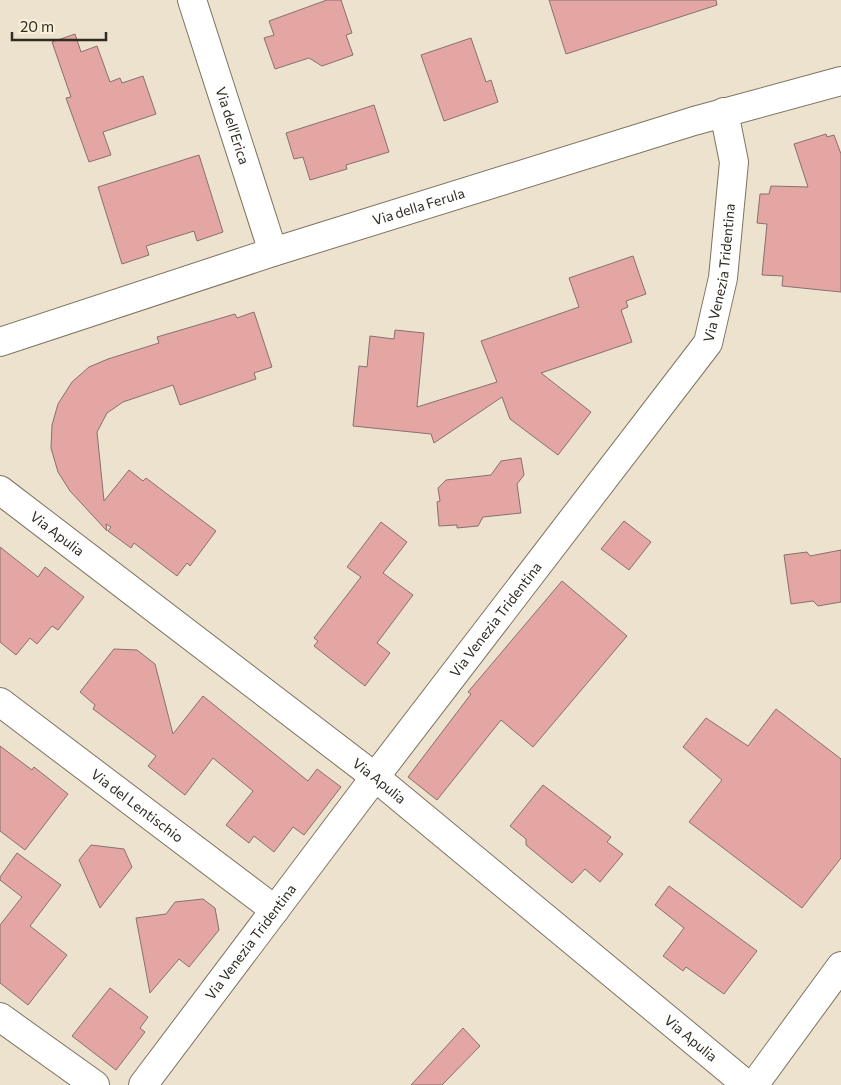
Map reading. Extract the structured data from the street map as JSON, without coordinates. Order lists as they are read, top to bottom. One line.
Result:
{"streets":{"street":["Via dell'Erica","Via della Ferula","Via Venezia Tridentina","Via Apulia","Via del Lentischio"]},"crossings":[["Via dell'Erica","Via della Ferula"],["Via della Ferula","Via Venezia Tridentina"],["Via Venezia Tridentina","Via Apulia"],["Via Venezia Tridentina","Via del Lentischio"]],"scale_bar":"20 m"}
